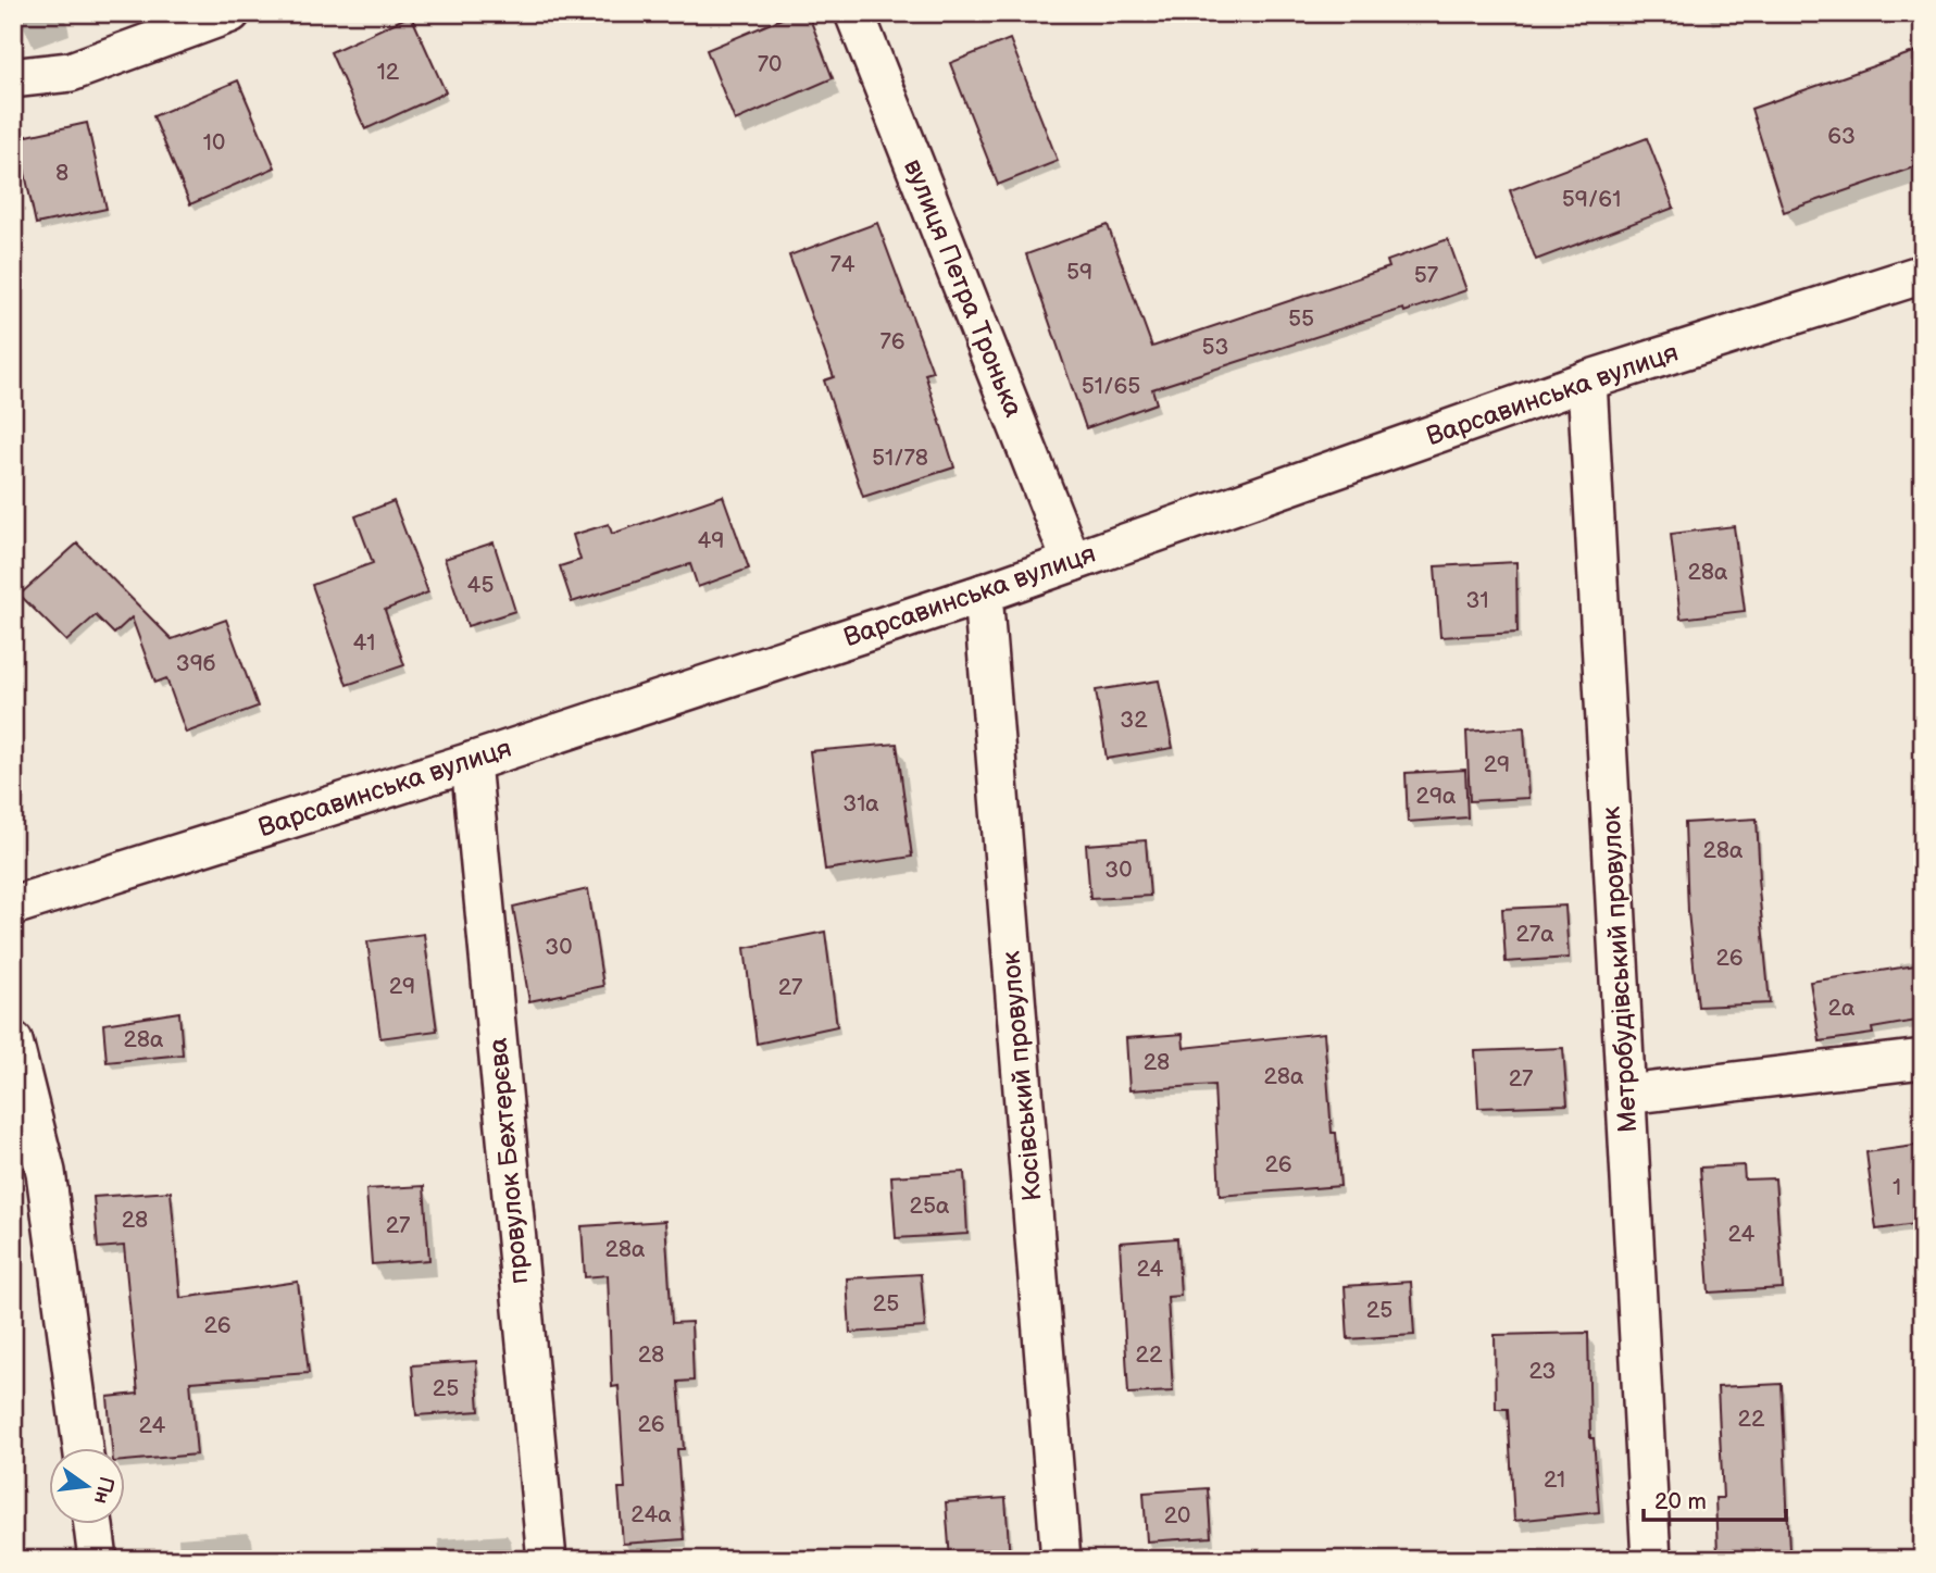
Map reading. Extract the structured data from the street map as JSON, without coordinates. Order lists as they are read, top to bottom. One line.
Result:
{"streets":{"street":["вулиця Петра Тронька","Варсавинська вулиця","Метробудівський провулок","Косівський провулок","провулок Бехтерєва"]},"crossings":[["вулиця Петра Тронька","Варсавинська вулиця"],["Варсавинська вулиця","Метробудівський провулок"],["Варсавинська вулиця","Косівський провулок"],["Варсавинська вулиця","провулок Бехтерєва"]],"house_numbers":["70","12","63","10","8","59/61","74","59","57","55","76","53","51/65","51/78","49","28а","45","31","41","39б","32","29","29а","31а","28а","30","27а","30","26","29","27","2а","28а","28","28а","27","26","1","25а","28","27","24","28а","24","25","25","26","28","22","23","25","22","26","24","21","24а","20"],"scale_bar":"20 m","north":"right"}
